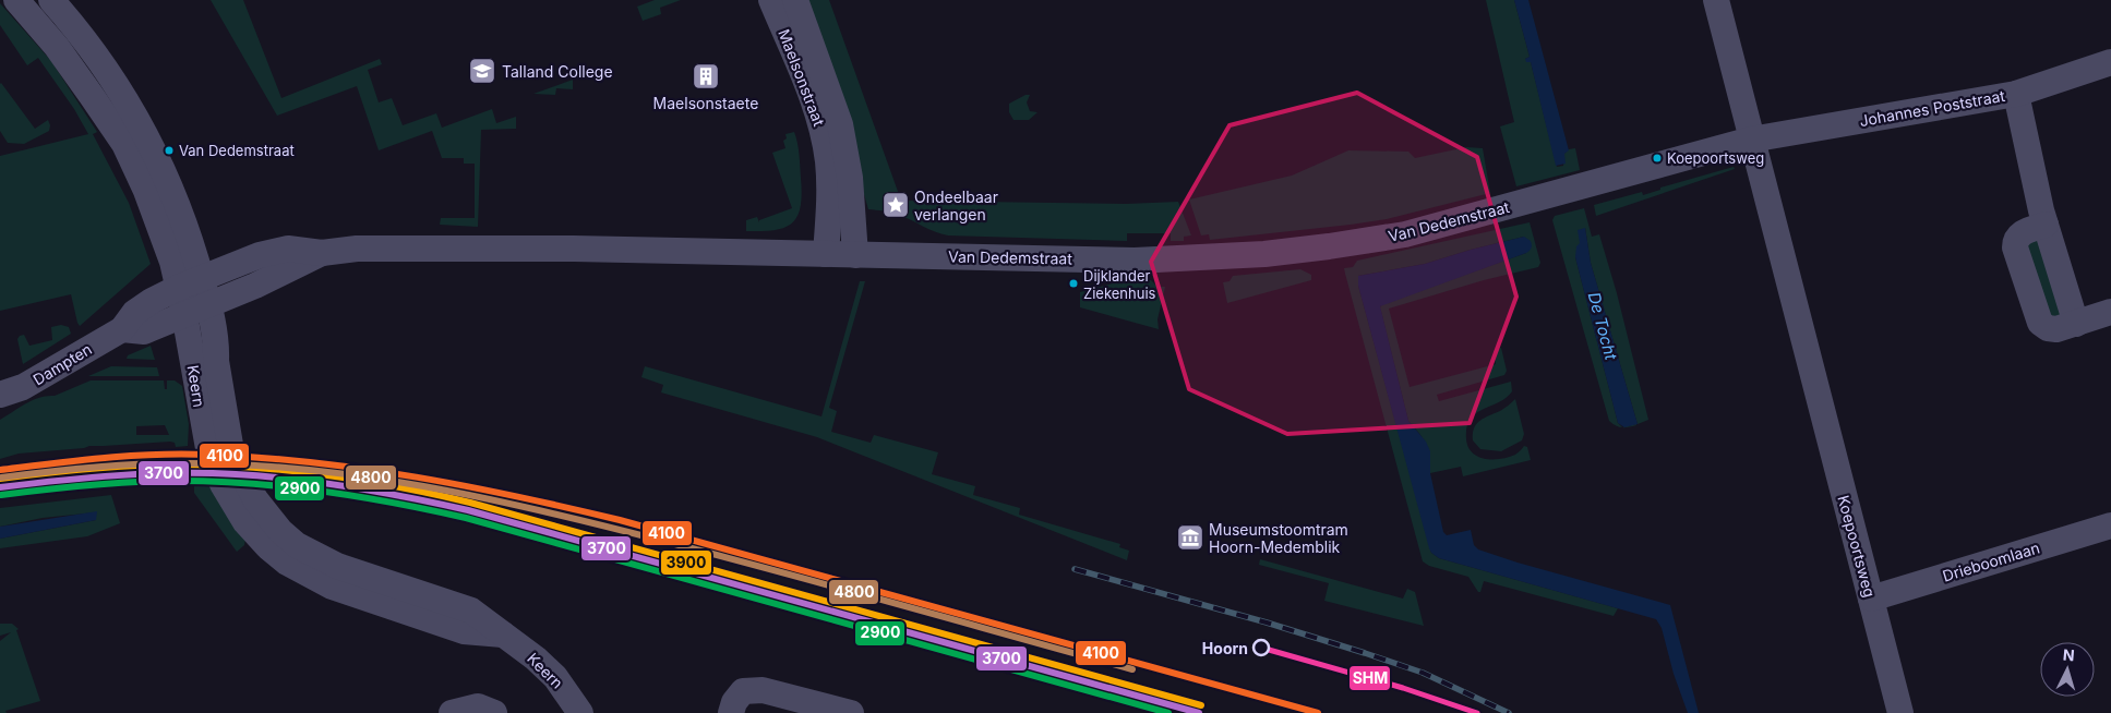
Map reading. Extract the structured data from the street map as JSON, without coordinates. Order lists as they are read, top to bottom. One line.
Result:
{"streets":{"street":["Maelsonstraat","Johannes Poststraat","Van Dedemstraat","Dampten","Keern","Koepoortsweg","Drieboomlaan"]},"crossings":[["Maelsonstraat","Van Dedemstraat"],["Johannes Poststraat","Van Dedemstraat"],["Johannes Poststraat","Koepoortsweg"],["Van Dedemstraat","Dampten"],["Van Dedemstraat","Keern"],["Van Dedemstraat","Koepoortsweg"],["Dampten","Keern"],["Koepoortsweg","Drieboomlaan"]],"water":["De Tocht"],"places":{"school or university":["Talland College"],"building":["Maelsonstaete"],"other":["Van Dedemstraat","Koepoortsweg","Dijklander Ziekenhuis","Hoorn"],"place":["Ondeelbaar verlangen"],"museum":["Museumstoomtram Hoorn-Medemblik"]},"lines":["transit line 4100","transit line 4800","transit line 3900","transit line 3700","transit line 2900","transit line SHM"],"north":"top"}
